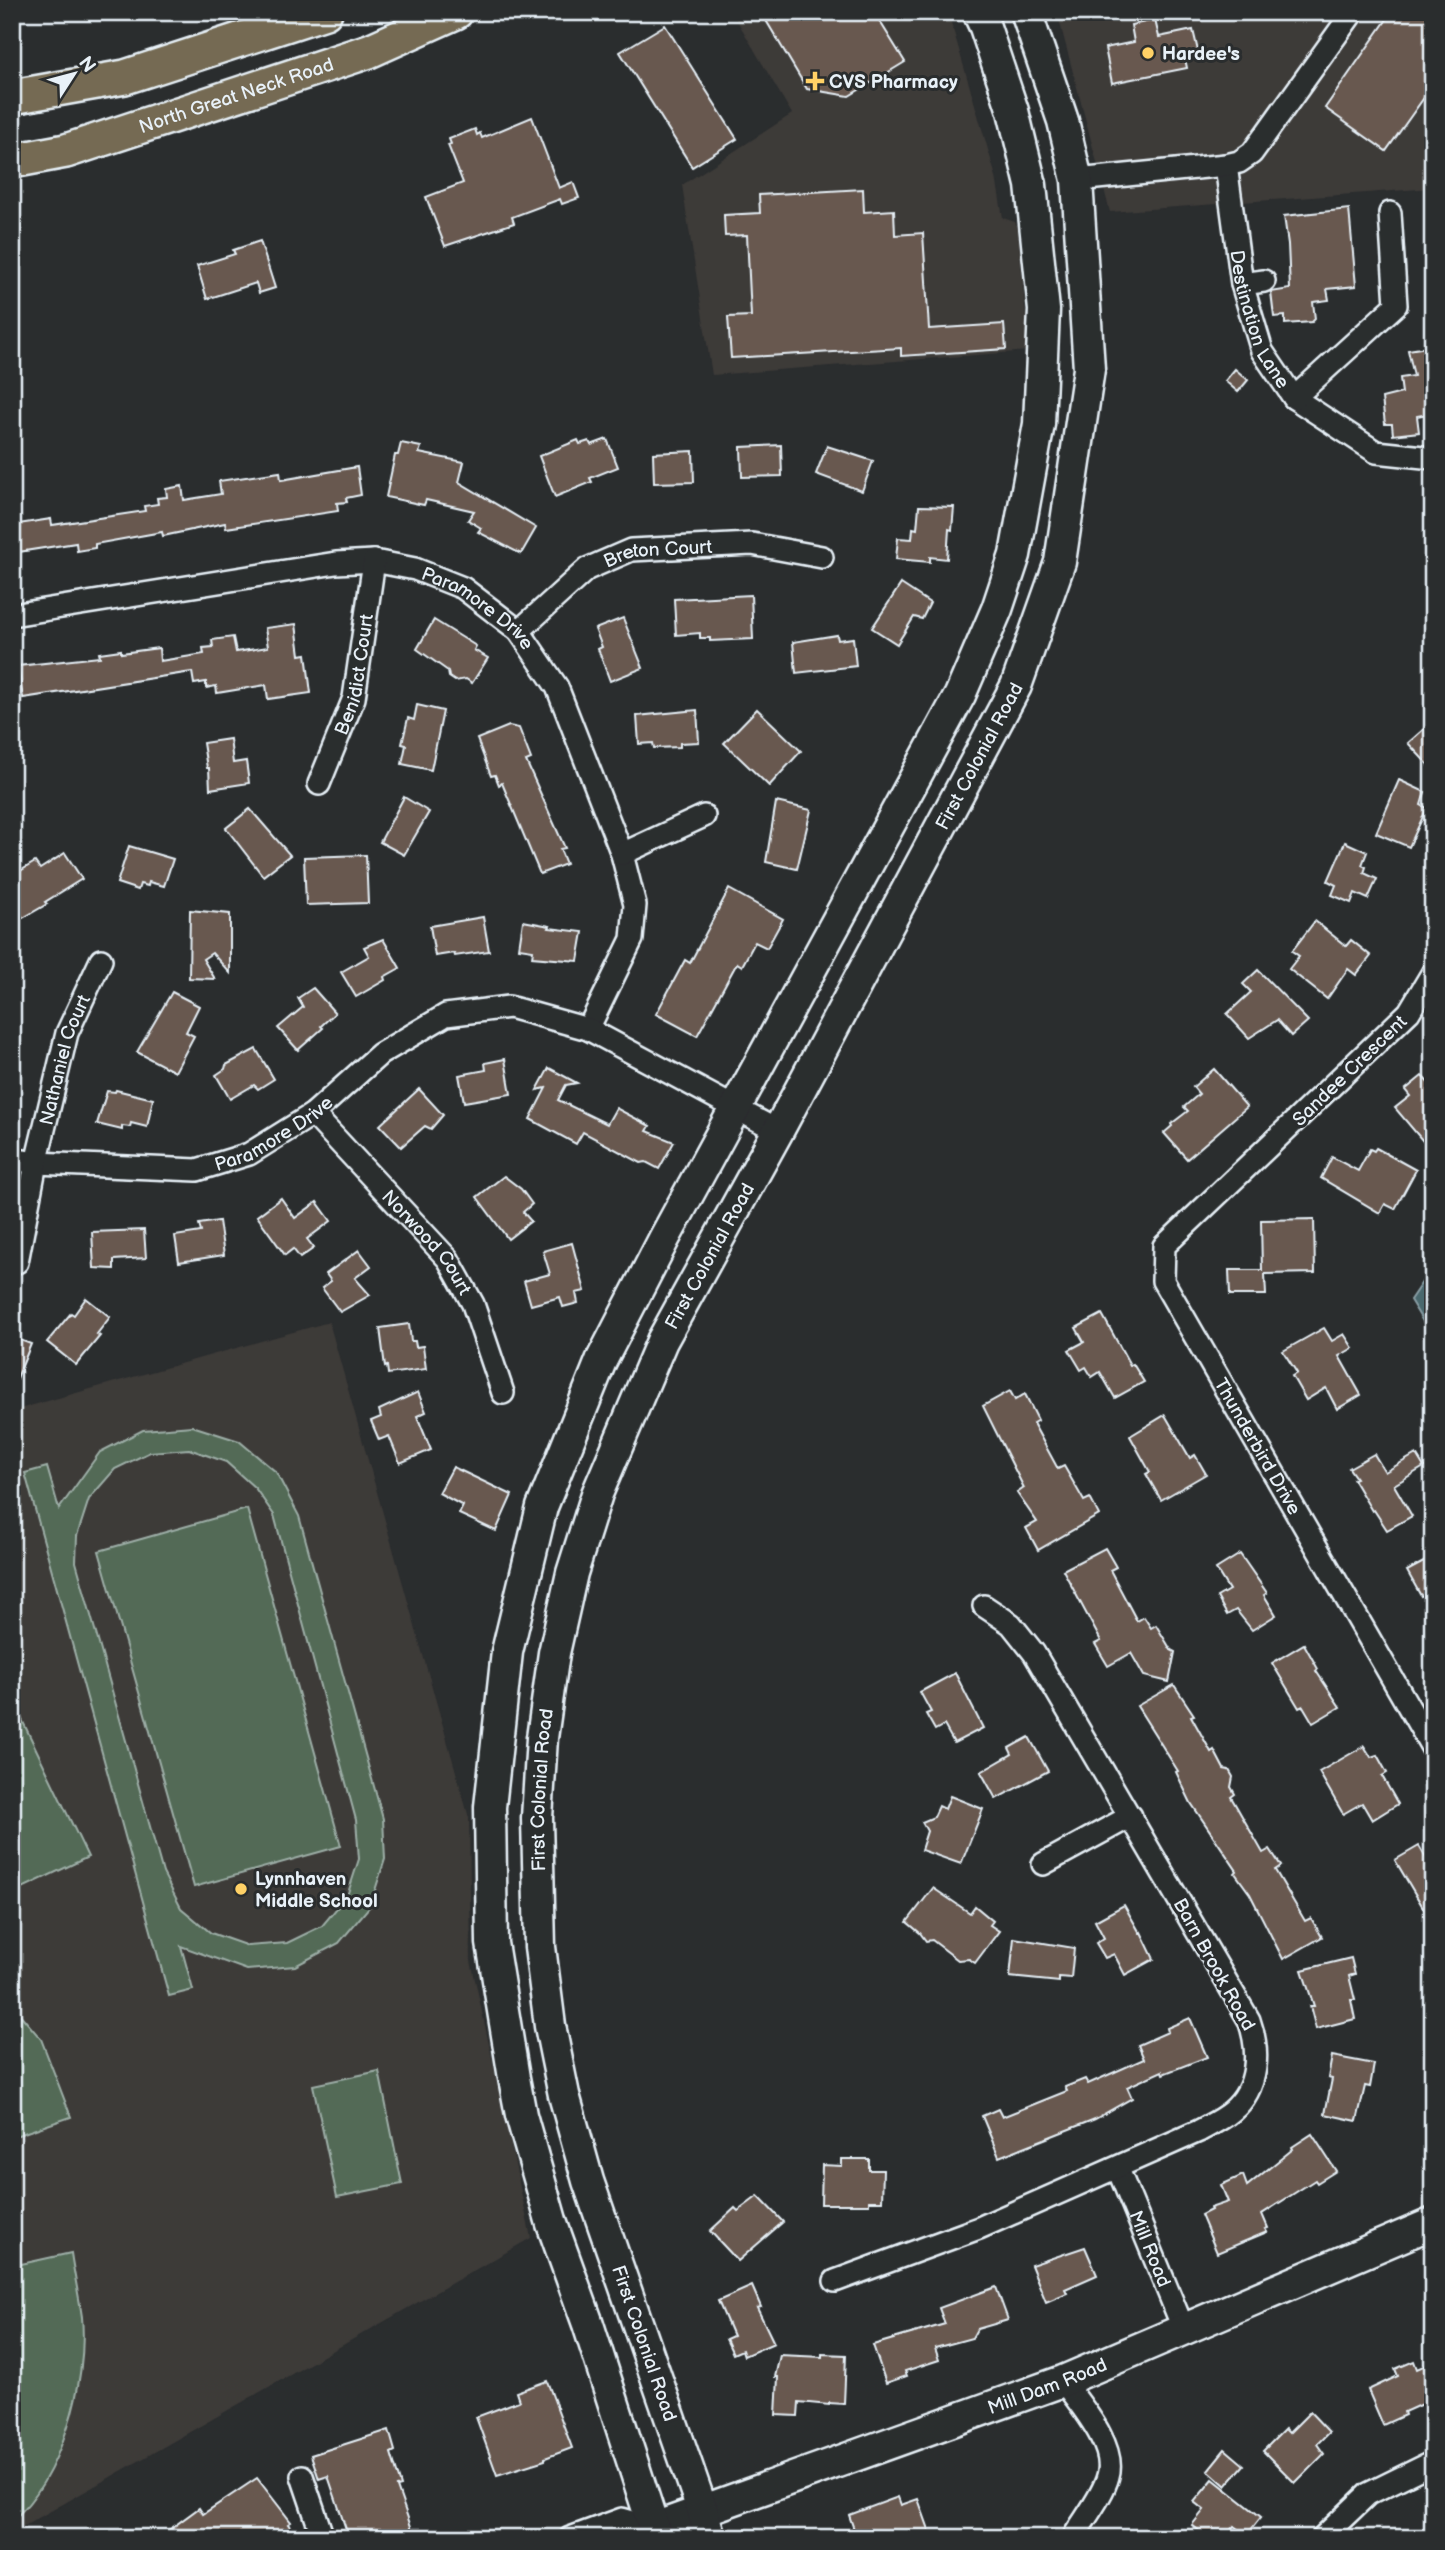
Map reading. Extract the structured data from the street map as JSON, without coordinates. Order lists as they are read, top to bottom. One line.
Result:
{"streets":{"main road":["North Great Neck Road","First Colonial Road","Mill Dam Road"],"street":["Destination Lane","Breton Court","Paramore Drive","Benidict Court","Nathaniel Court","Sandee Crescent","Norwood Court","Thunderbird Drive","Barn Brook Road","Mill Road"]},"crossings":[["Breton Court","Paramore Drive"],["Paramore Drive","Benidict Court"],["Paramore Drive","First Colonial Road"],["Paramore Drive","Nathaniel Court"],["Paramore Drive","Norwood Court"],["First Colonial Road","Mill Dam Road"],["Sandee Crescent","Thunderbird Drive"],["Barn Brook Road","Mill Road"],["Mill Road","Mill Dam Road"]],"places":{"other":["Hardee's","Lynnhaven Middle School"],"health":["CVS Pharmacy"]},"north":"top right"}
